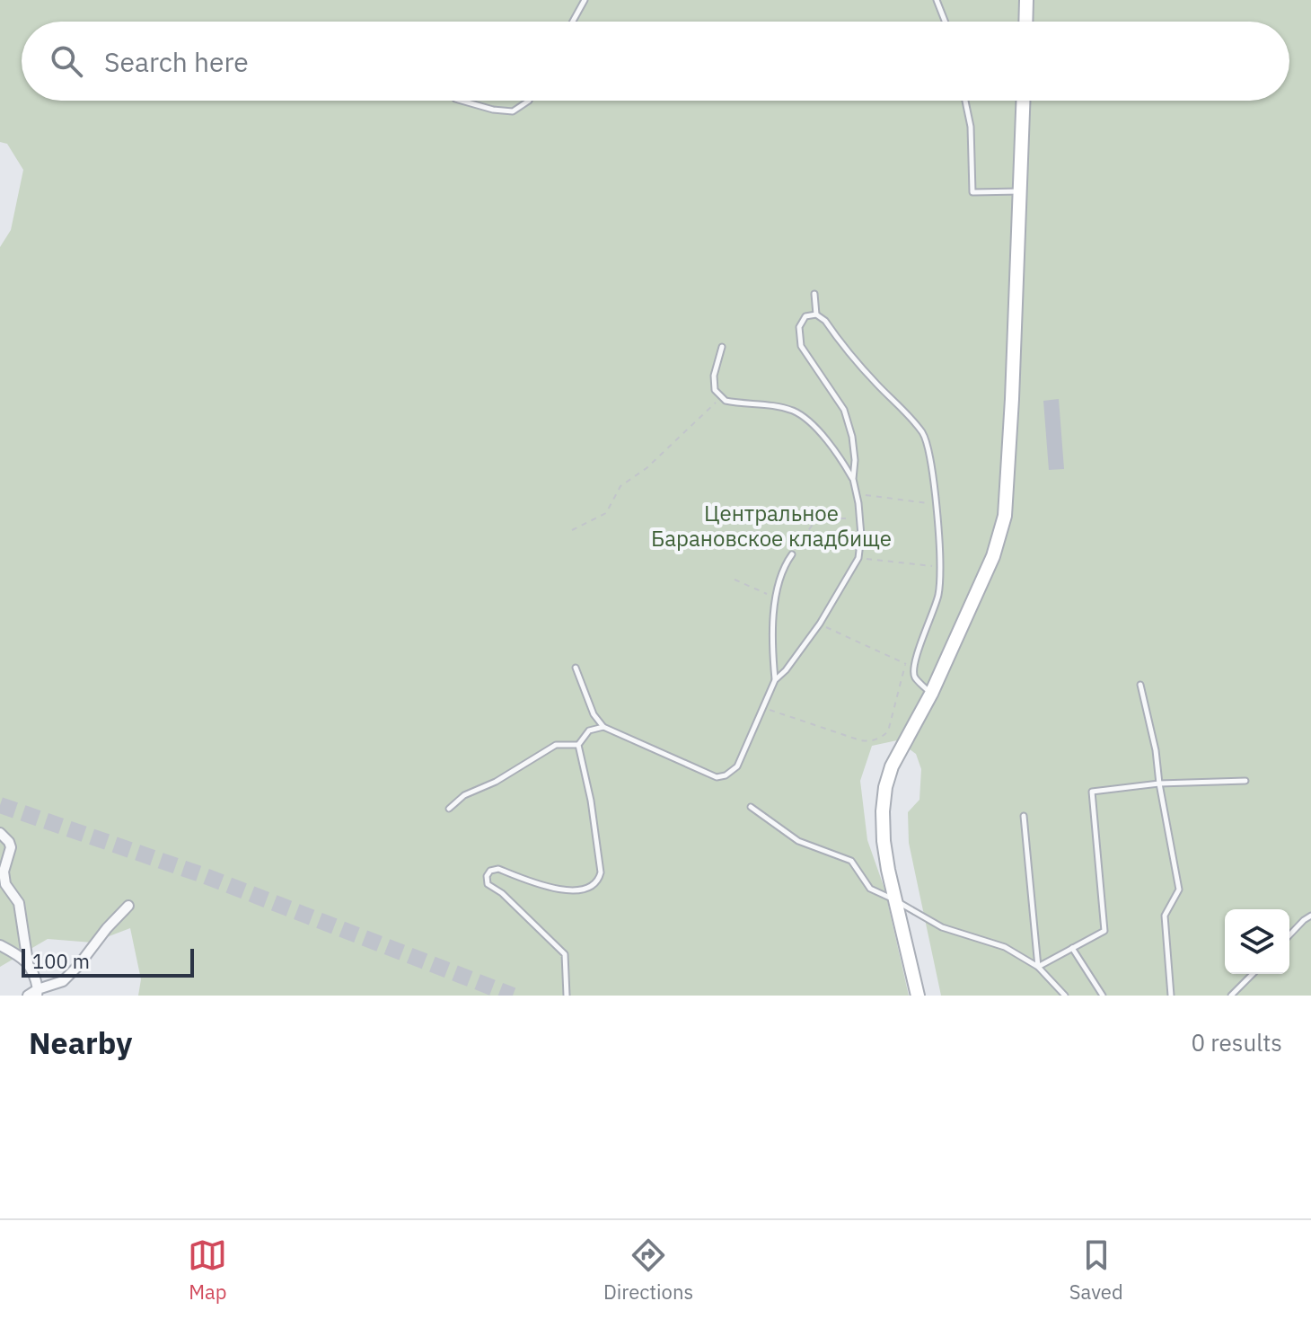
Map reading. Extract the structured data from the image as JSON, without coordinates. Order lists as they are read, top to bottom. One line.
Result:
{"parks":["Центральное Барановское кладбище"],"scale_bar":"100 m","page":{"search":"Search here","scale":"100 m","heading":["Nearby","0 results"],"nav":["Map","Directions","Saved"]}}
